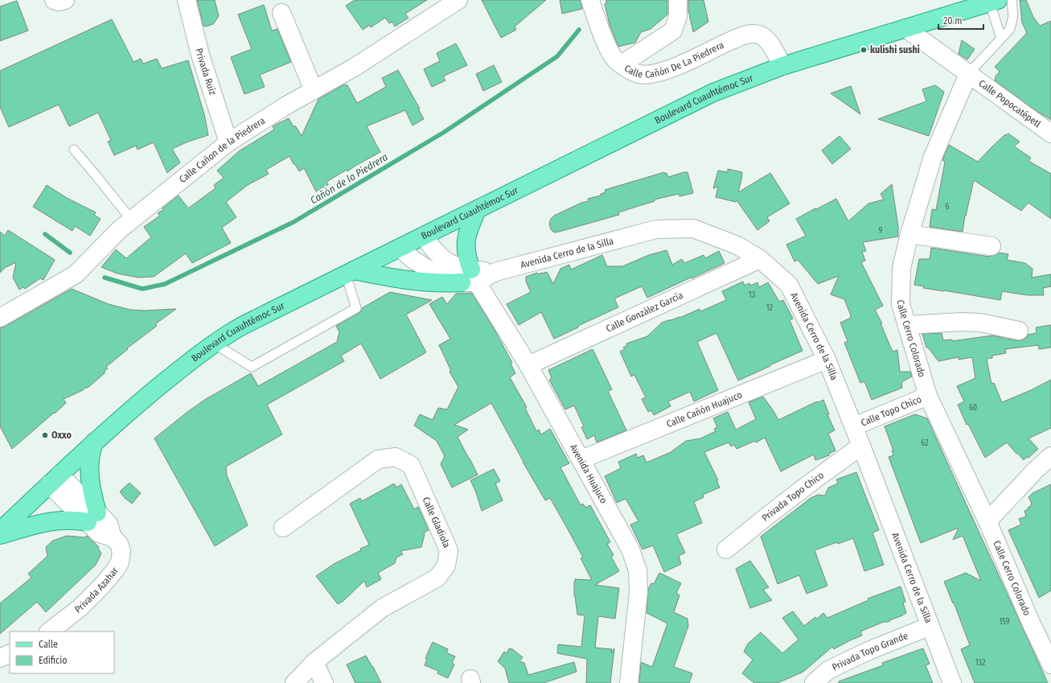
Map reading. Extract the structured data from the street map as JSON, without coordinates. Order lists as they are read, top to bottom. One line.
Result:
{"streets":{"main road":["Boulevard Cuauhtémoc Sur"],"street":["Calle Cañón De La Piedrera","Privada Ruíz","Calle Popocatépetl","Calle Cañon de la Piedrera","Avenida Cerro de la Silla","Calle González García","Calle Cerro Colorado","Calle Cañón Huajuco","Calle Topo Chico","Avenida Huajuco","Privada Topo Chico","Calle Gladiola","Privada Azahar","Privada Topo Grande"]},"crossings":[["Calle Cañón De La Piedrera","Boulevard Cuauhtémoc Sur"],["Privada Ruíz","Calle Cañon de la Piedrera"],["Boulevard Cuauhtémoc Sur","Privada Azahar"],["Calle Popocatépetl","Calle Cerro Colorado"],["Avenida Cerro de la Silla","Calle González García"],["Avenida Cerro de la Silla","Calle Cañón Huajuco"],["Avenida Cerro de la Silla","Calle Topo Chico"],["Avenida Cerro de la Silla","Avenida Huajuco"],["Avenida Cerro de la Silla","Privada Topo Chico"],["Avenida Cerro de la Silla","Privada Topo Grande"],["Calle González García","Avenida Huajuco"],["Calle Cerro Colorado","Calle Topo Chico"],["Calle Cañón Huajuco","Avenida Huajuco"]],"water":["Cañón de la Piedrera"],"places":["kulishi sushi","Oxxo"],"house_numbers":["6","9","13","12","60","62","159","132"],"legend":["Calle","Edificio"],"scale_bar":"20 m"}
